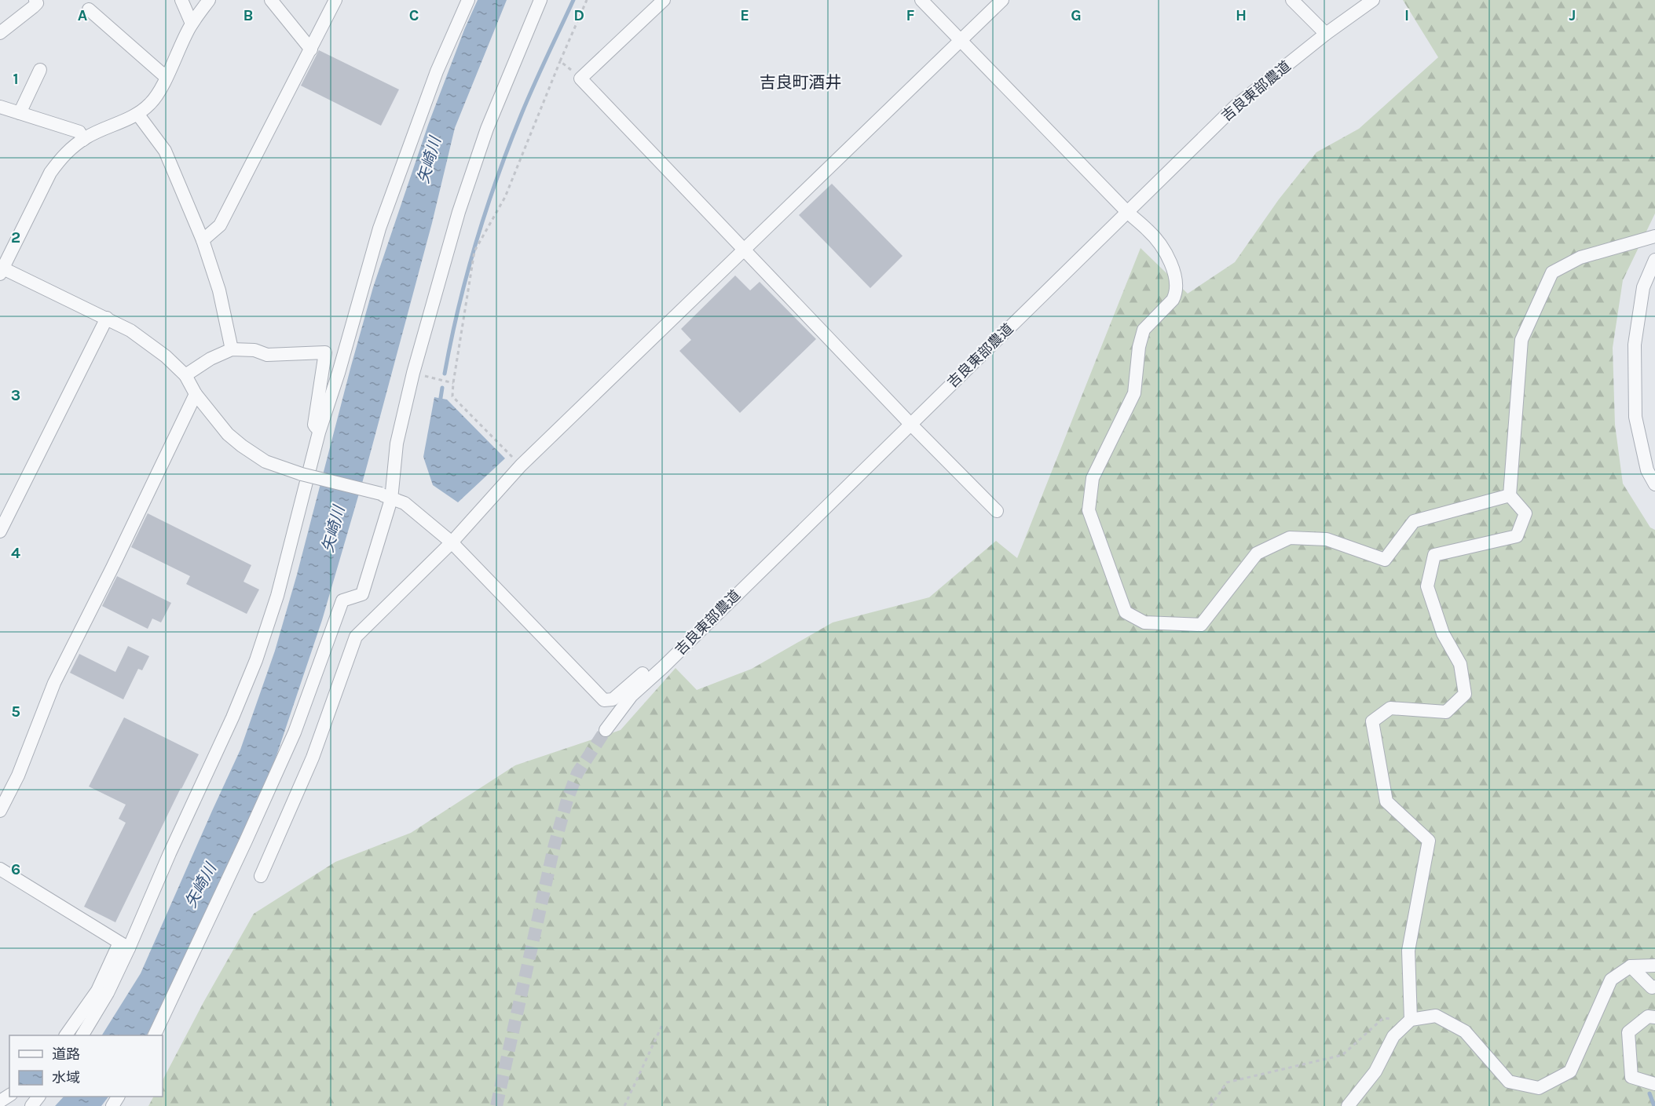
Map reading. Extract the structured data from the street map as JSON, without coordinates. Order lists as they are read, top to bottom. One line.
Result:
{"streets":{"street":["吉良東部農道"]},"districts":["吉良町酒井"],"water":["矢崎川"],"legend":["道路","水域"],"grid":{"columns":["A","B","C","D","E","F","G","H","I","J"],"rows":["1","2","3","4","5","6"]}}
